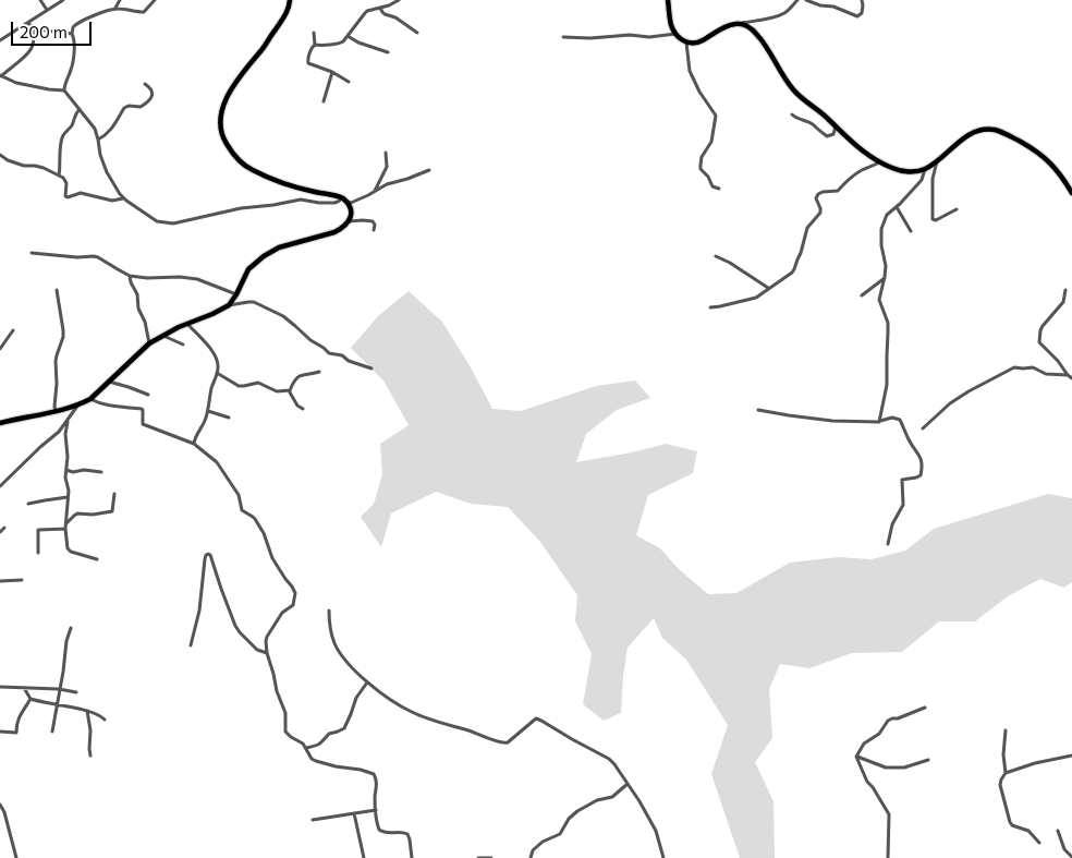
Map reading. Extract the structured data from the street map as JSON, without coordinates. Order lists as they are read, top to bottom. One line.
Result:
{"scale_bar":"200 m"}
